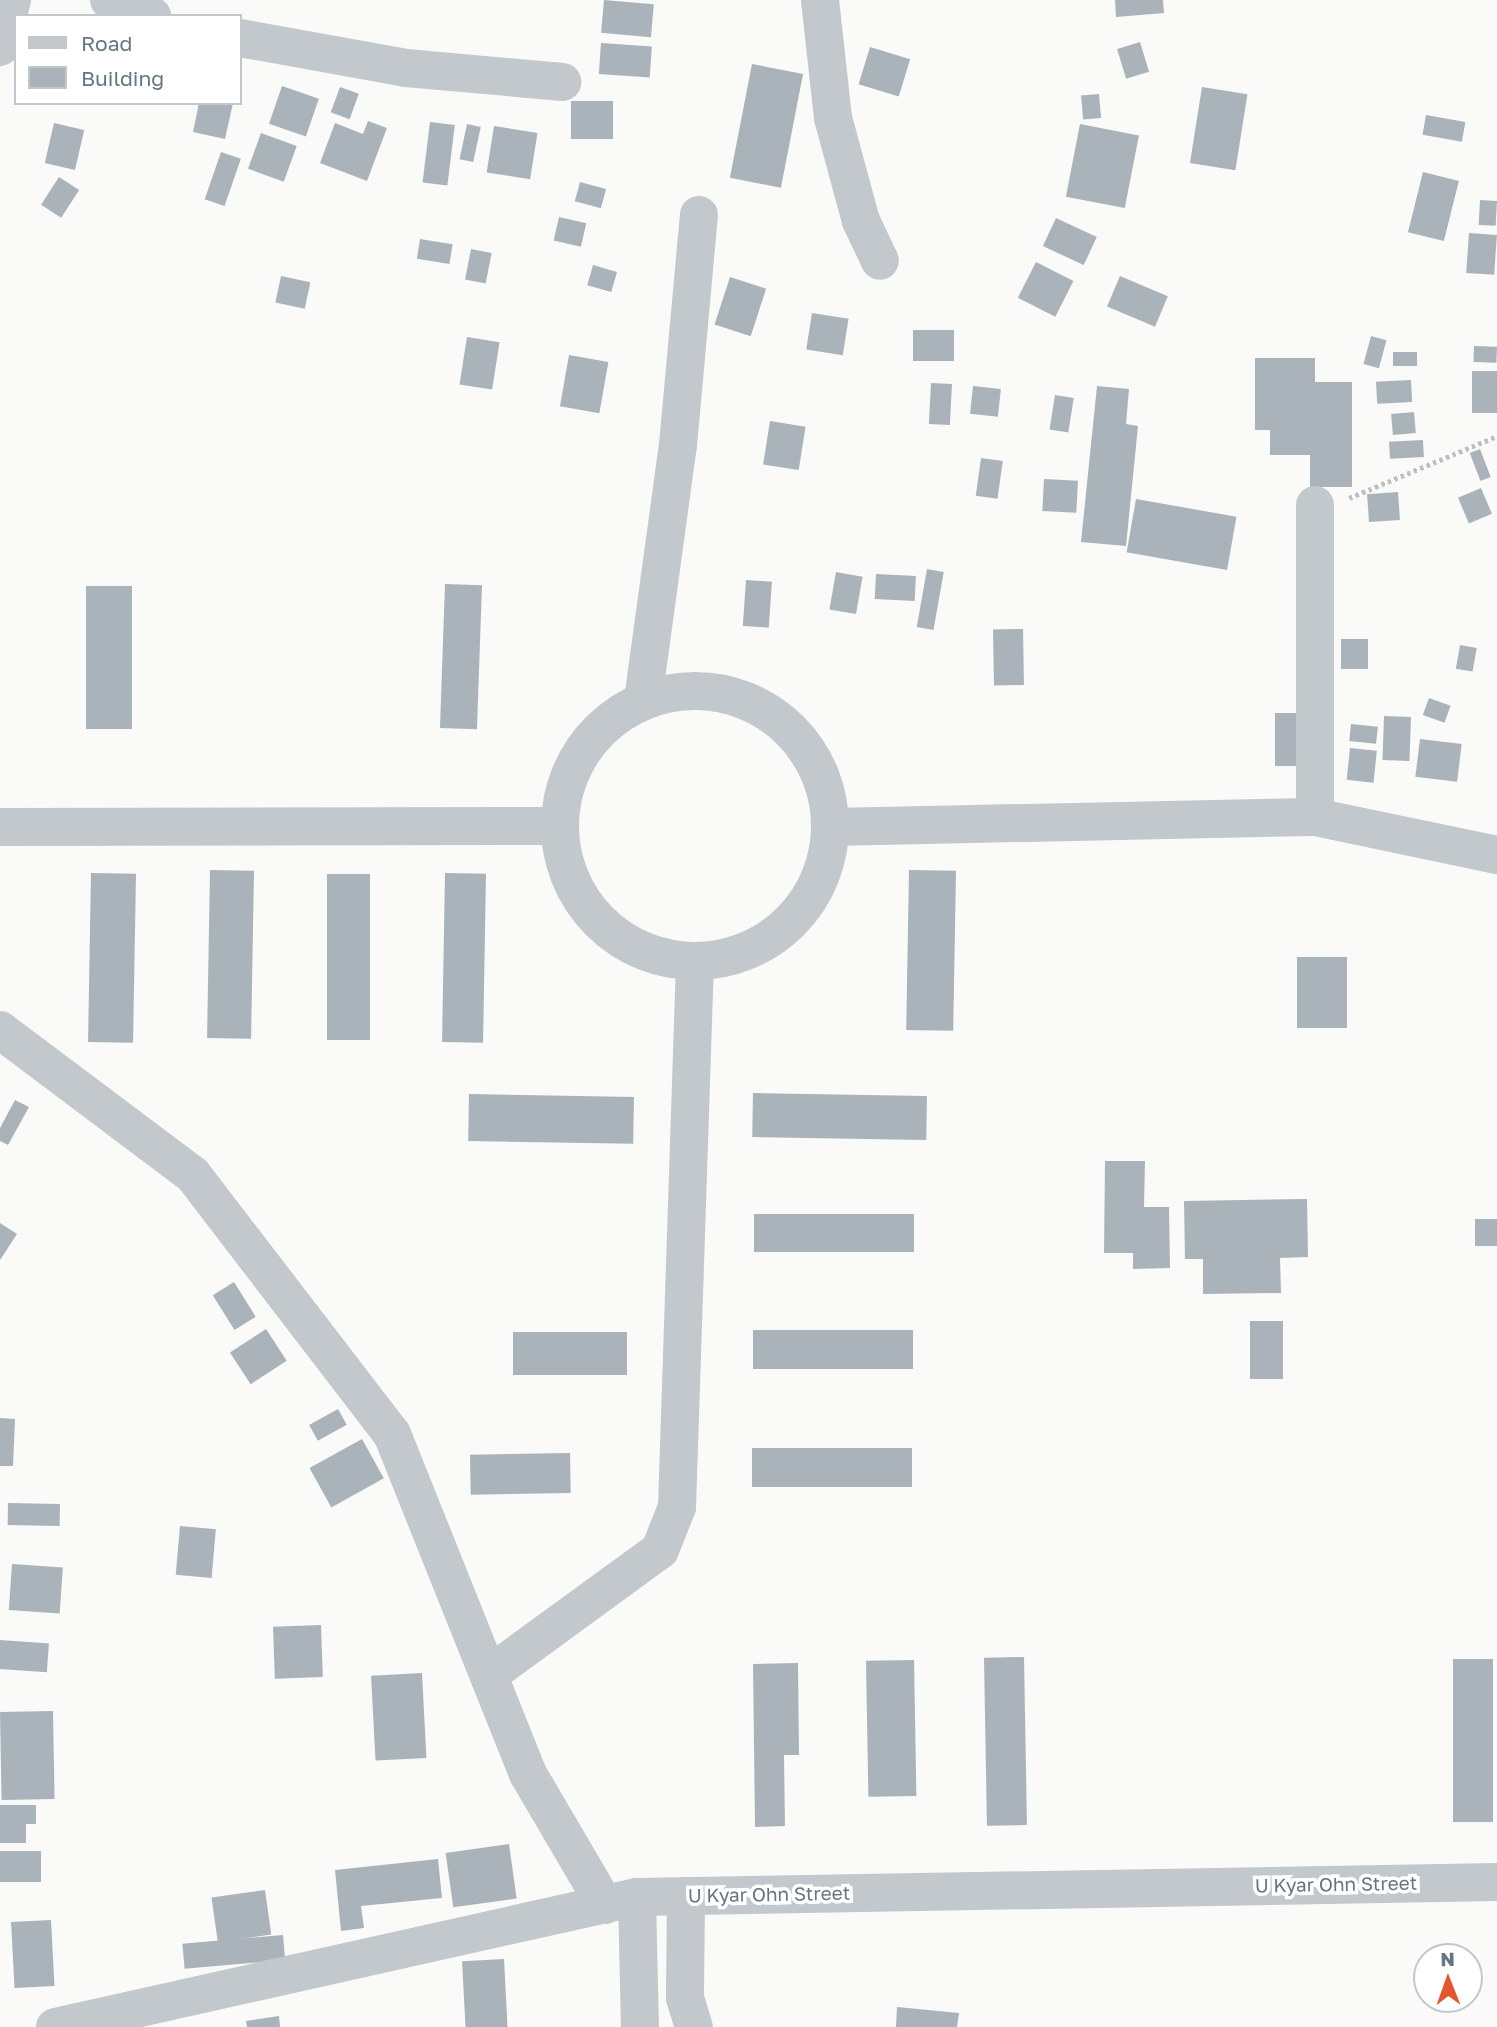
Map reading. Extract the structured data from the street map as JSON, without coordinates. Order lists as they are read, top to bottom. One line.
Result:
{"streets":{"street":["U Kyar Ohn Street"]},"legend":["Road","Building"],"north":"top"}
